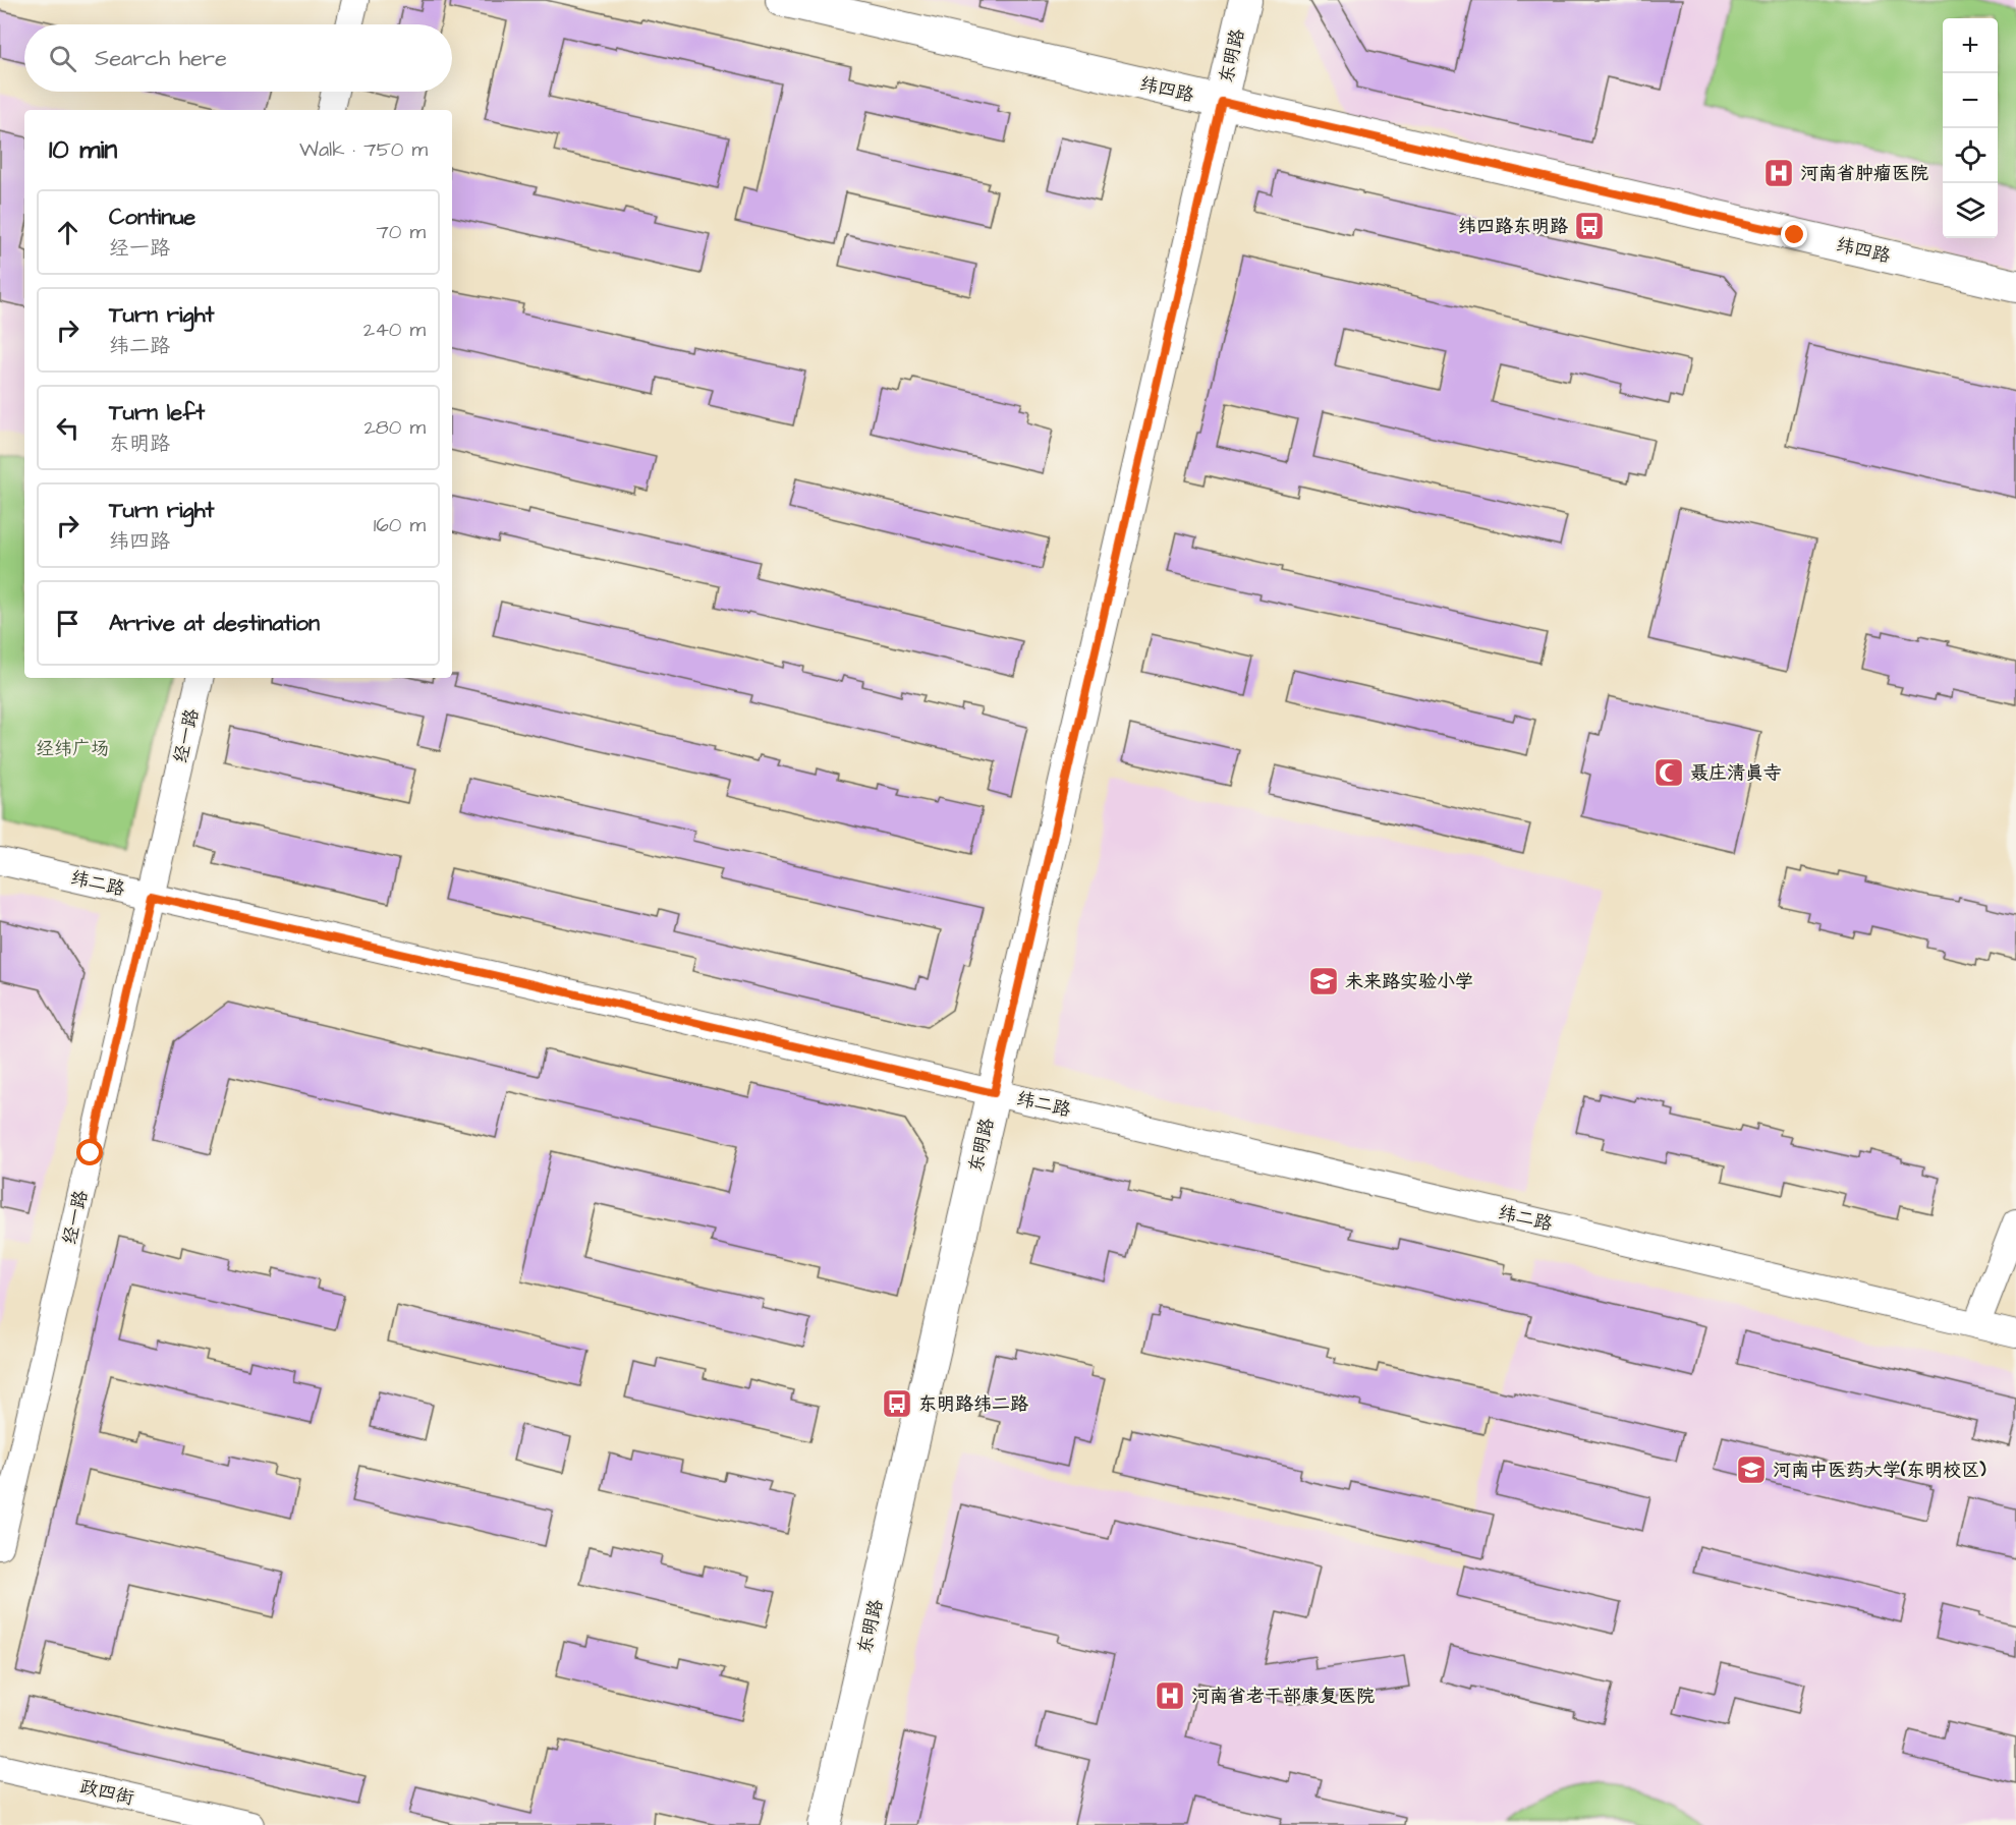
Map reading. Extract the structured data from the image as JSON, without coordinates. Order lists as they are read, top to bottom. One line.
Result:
{"streets":{"street":["东明路","纬四路","经一路","纬二路","政四街"]},"crossings":[["东明路","纬四路"],["东明路","纬二路"],["经一路","纬二路"]],"parks":["经纬广场"],"places":{"hospital":["河南省肿瘤医院","河南省老干部康复医院"],"bus stop":["纬四路东明路","东明路纬二路"],"mosque":["聂庄清真寺"],"school or university":["未来路实验小学","河南中医药大学(东明校区)"]},"page":{"map_buttons":["+","−"],"search":"Search here","heading":["10 min","Walk · 750 m"],"list":[["Continue","经一路","70 m"],["Turn right","纬二路","240 m"],["Turn left","东明路","280 m"],["Turn right","纬四路","160 m"],"Arrive at destination"]}}
